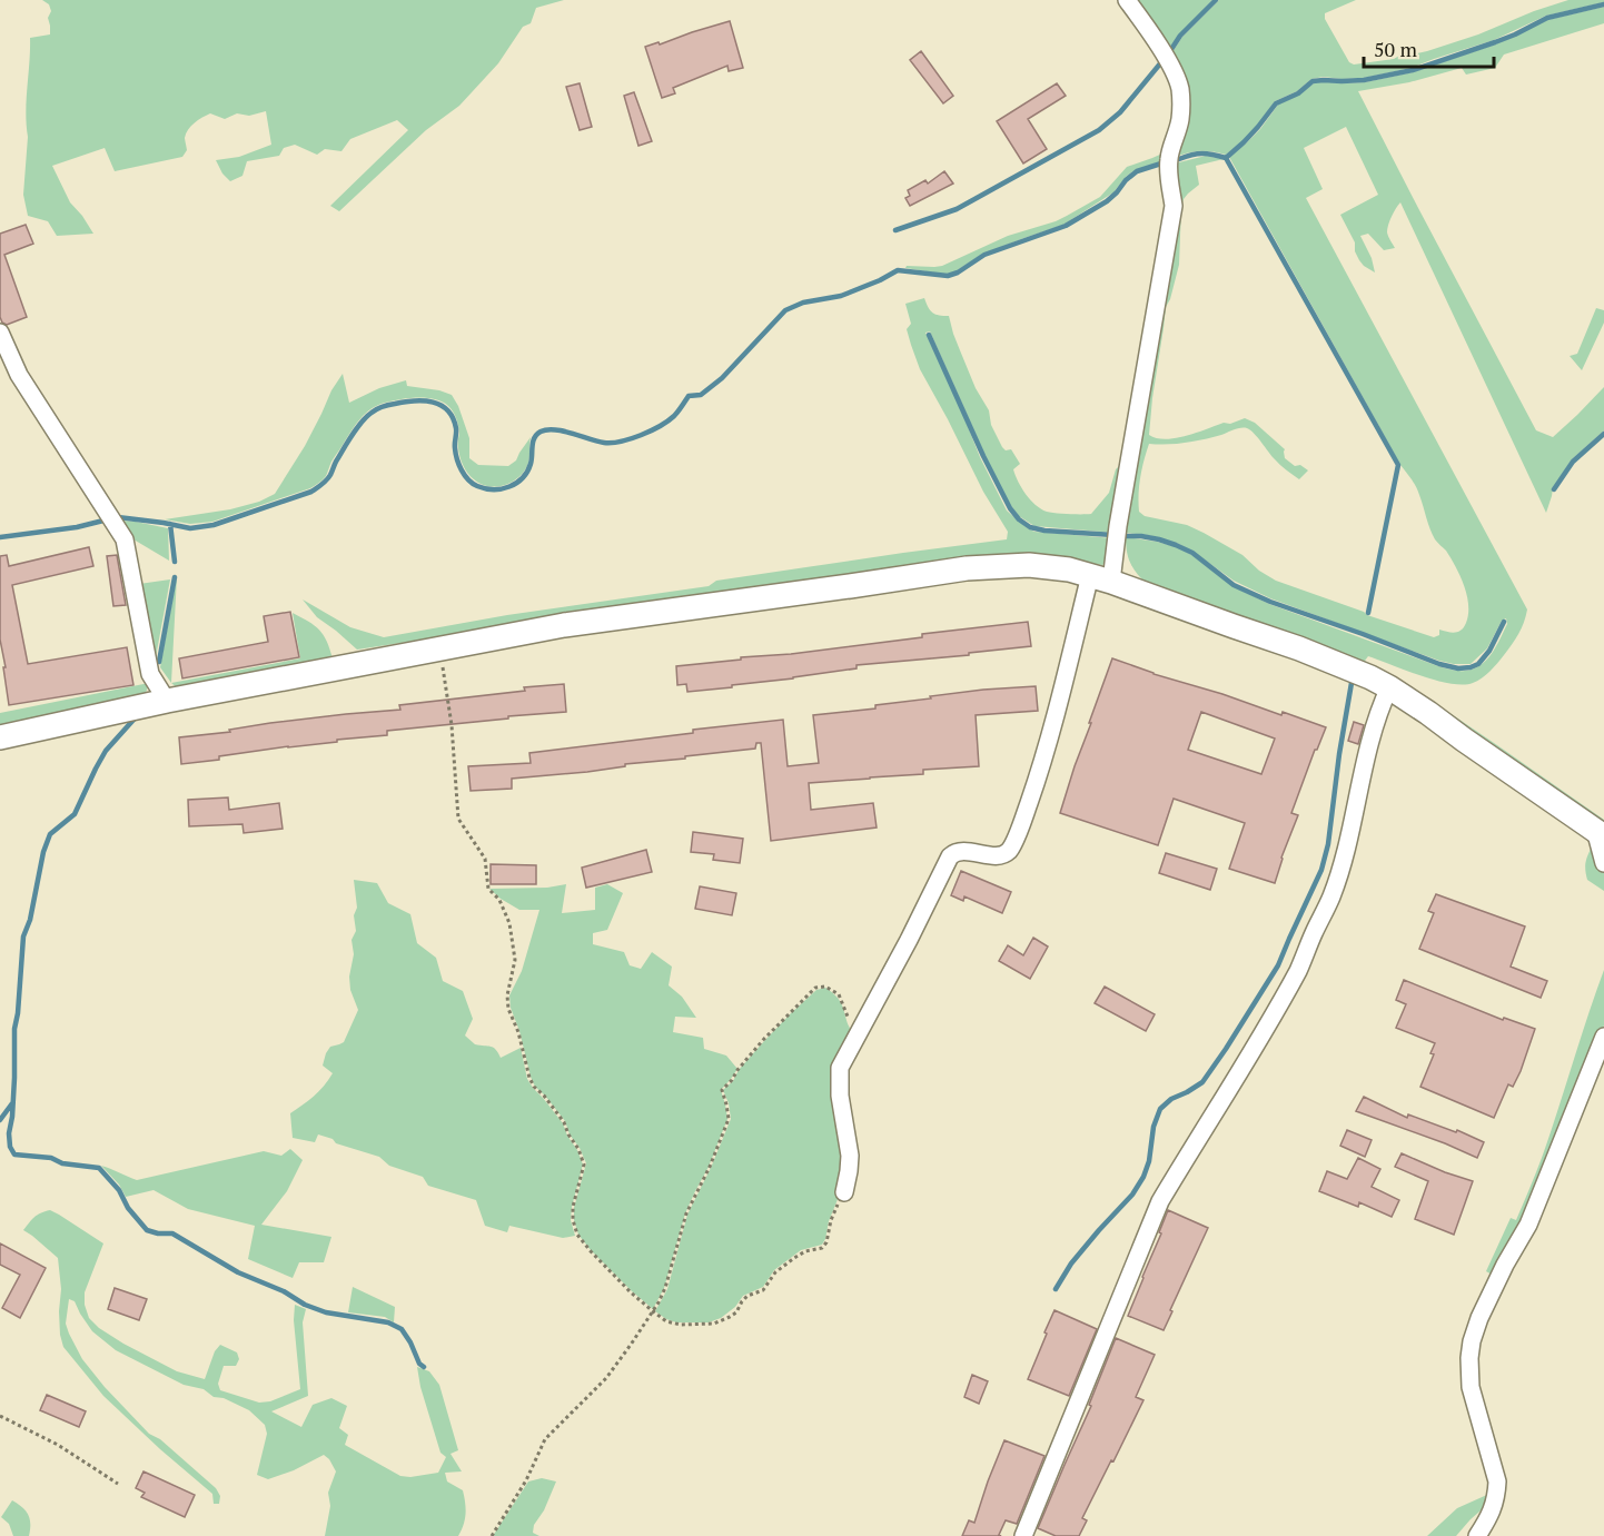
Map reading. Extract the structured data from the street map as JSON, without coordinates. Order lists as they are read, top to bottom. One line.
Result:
{"scale_bar":"50 m"}
